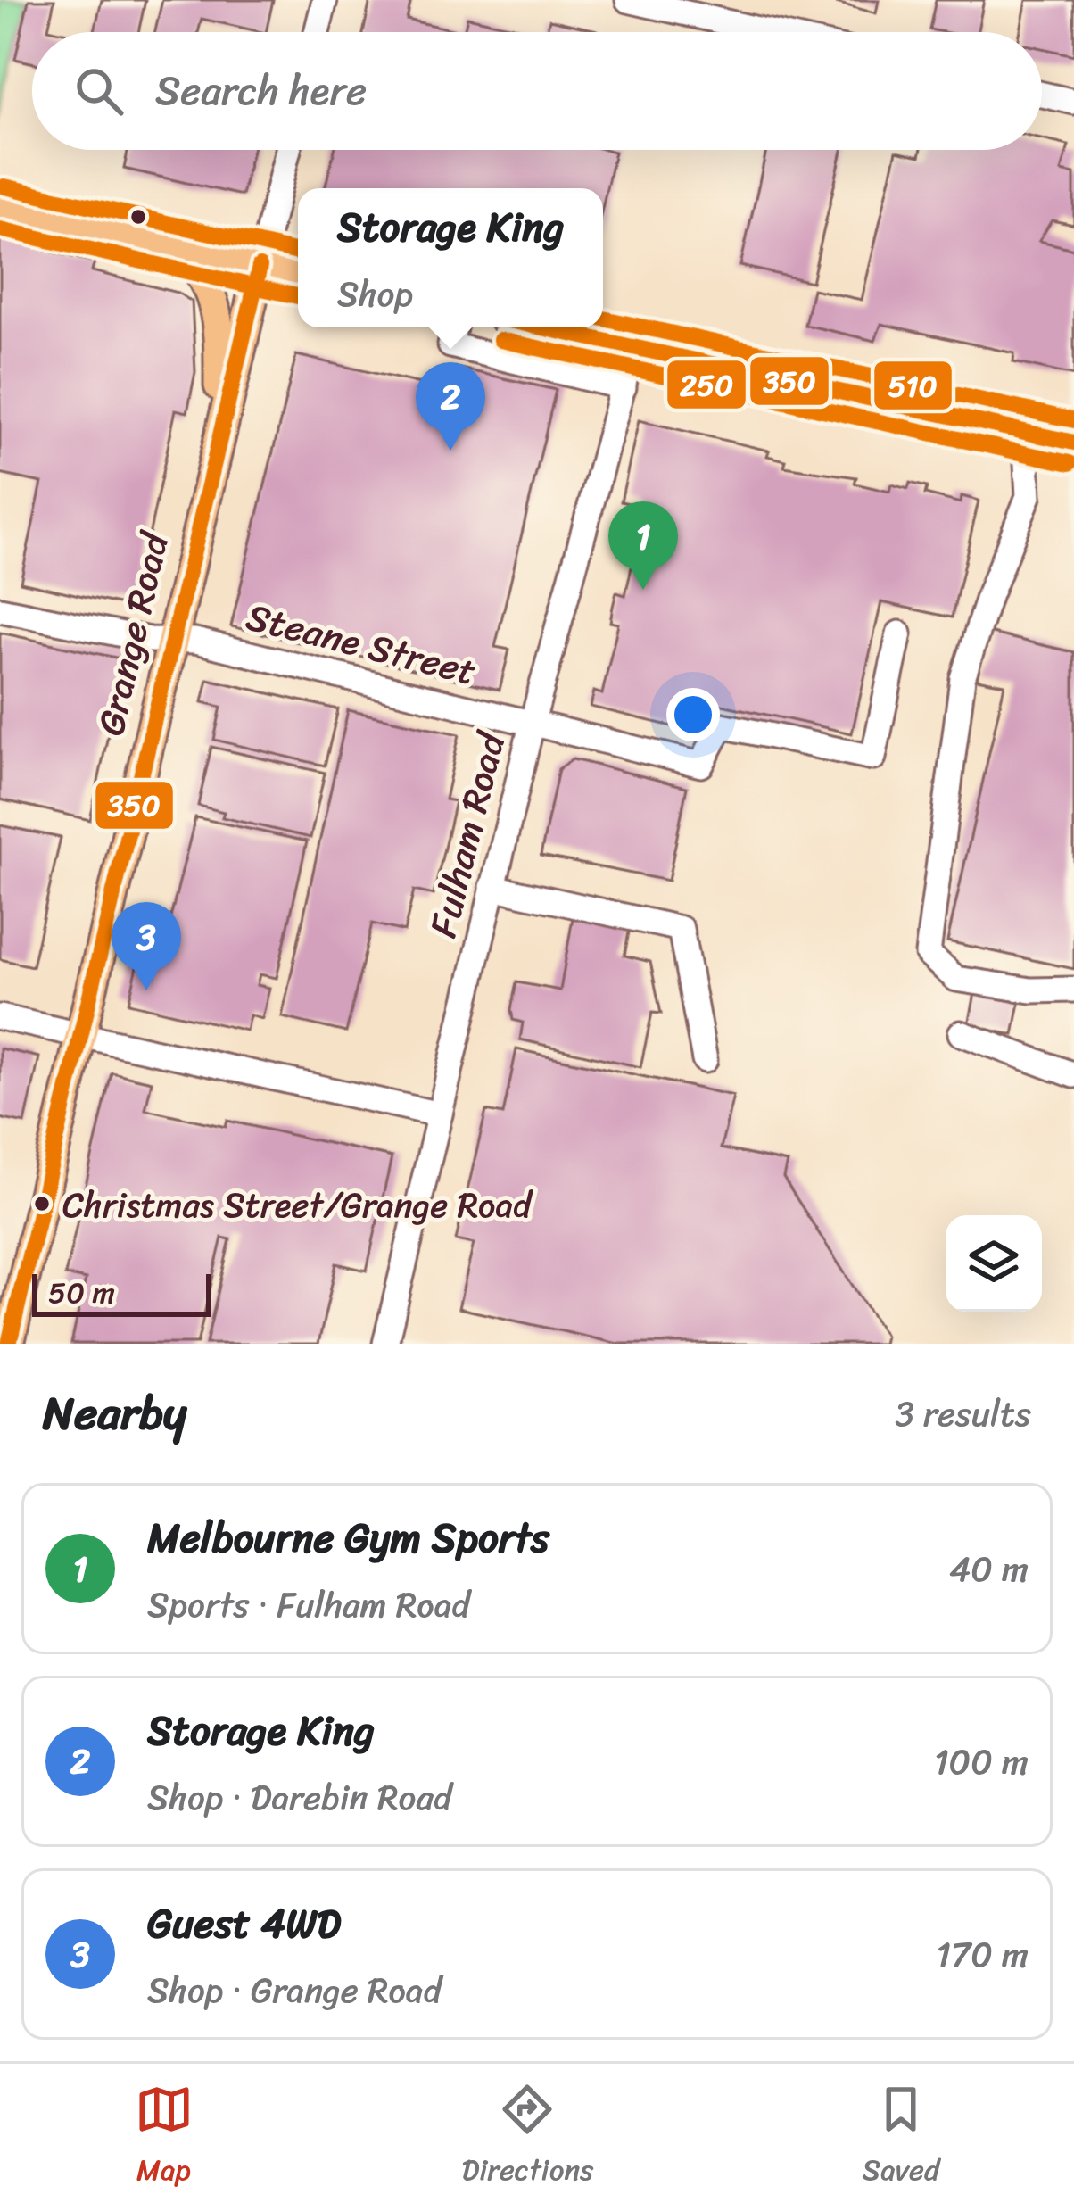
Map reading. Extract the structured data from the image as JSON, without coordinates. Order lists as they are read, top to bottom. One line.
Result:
{"streets":{"main road":["Grange Road"],"street":["Steane Street","Fulham Road"]},"crossings":[["Grange Road","Steane Street"],["Steane Street","Fulham Road"]],"places":["Christmas Street/Grange Road"],"lines":["transit line 510","transit line 250","transit line 350"],"scale_bar":"50 m","page":{"search":"Search here","popup":["Storage King","Shop"],"pins":["2","1","3"],"scale":"50 m","heading":["Nearby","3 results"],"list":[{"mark":"1","name":"Melbourne Gym Sports","note":"Sports · Fulham Road","value":"40 m"},{"mark":"2","name":"Storage King","note":"Shop · Darebin Road","value":"100 m"},{"mark":"3","name":"Guest 4WD","note":"Shop · Grange Road","value":"170 m"}],"nav":["Map","Directions","Saved"]}}
